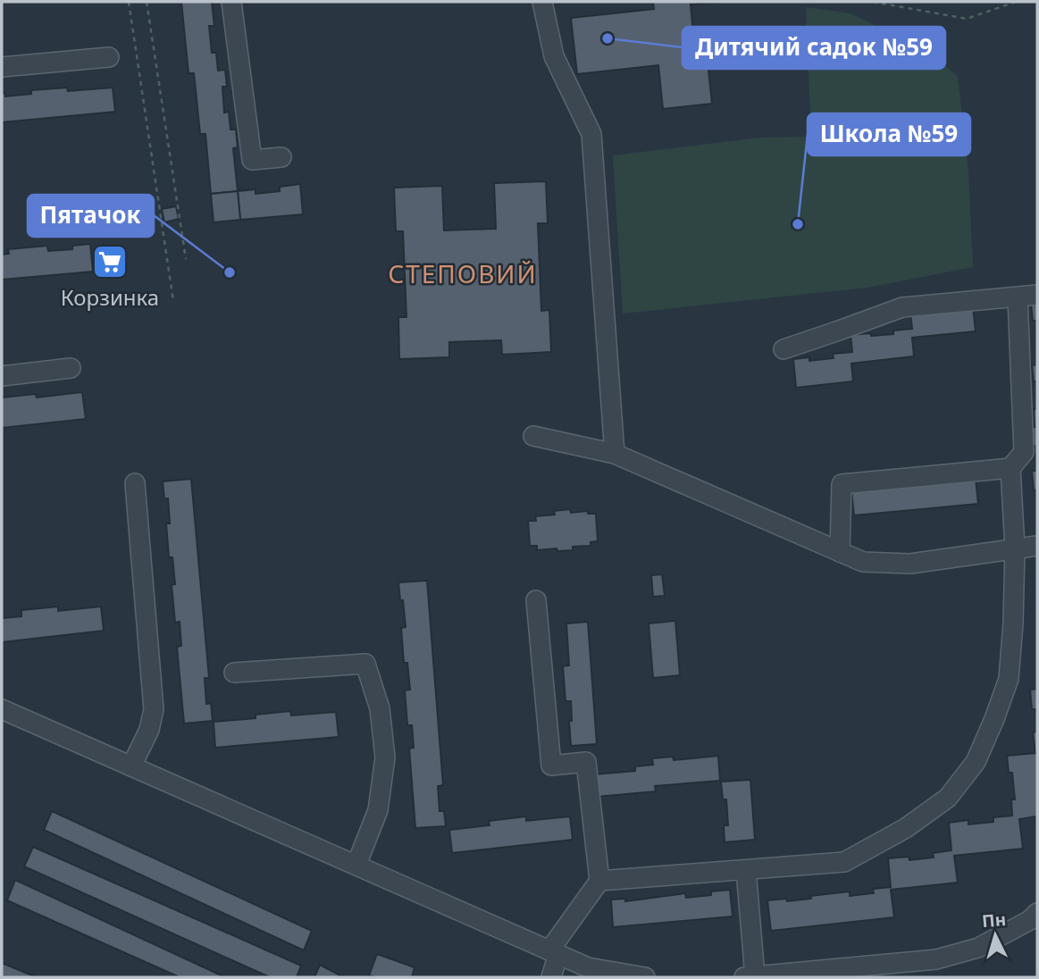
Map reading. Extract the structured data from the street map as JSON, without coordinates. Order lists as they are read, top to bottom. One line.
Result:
{"districts":["СТЕПОВИЙ"],"places":{"other":["Дитячий садок №59","Школа №59","Пятачок"],"supermarket":["Корзинка"]},"north":"top"}
